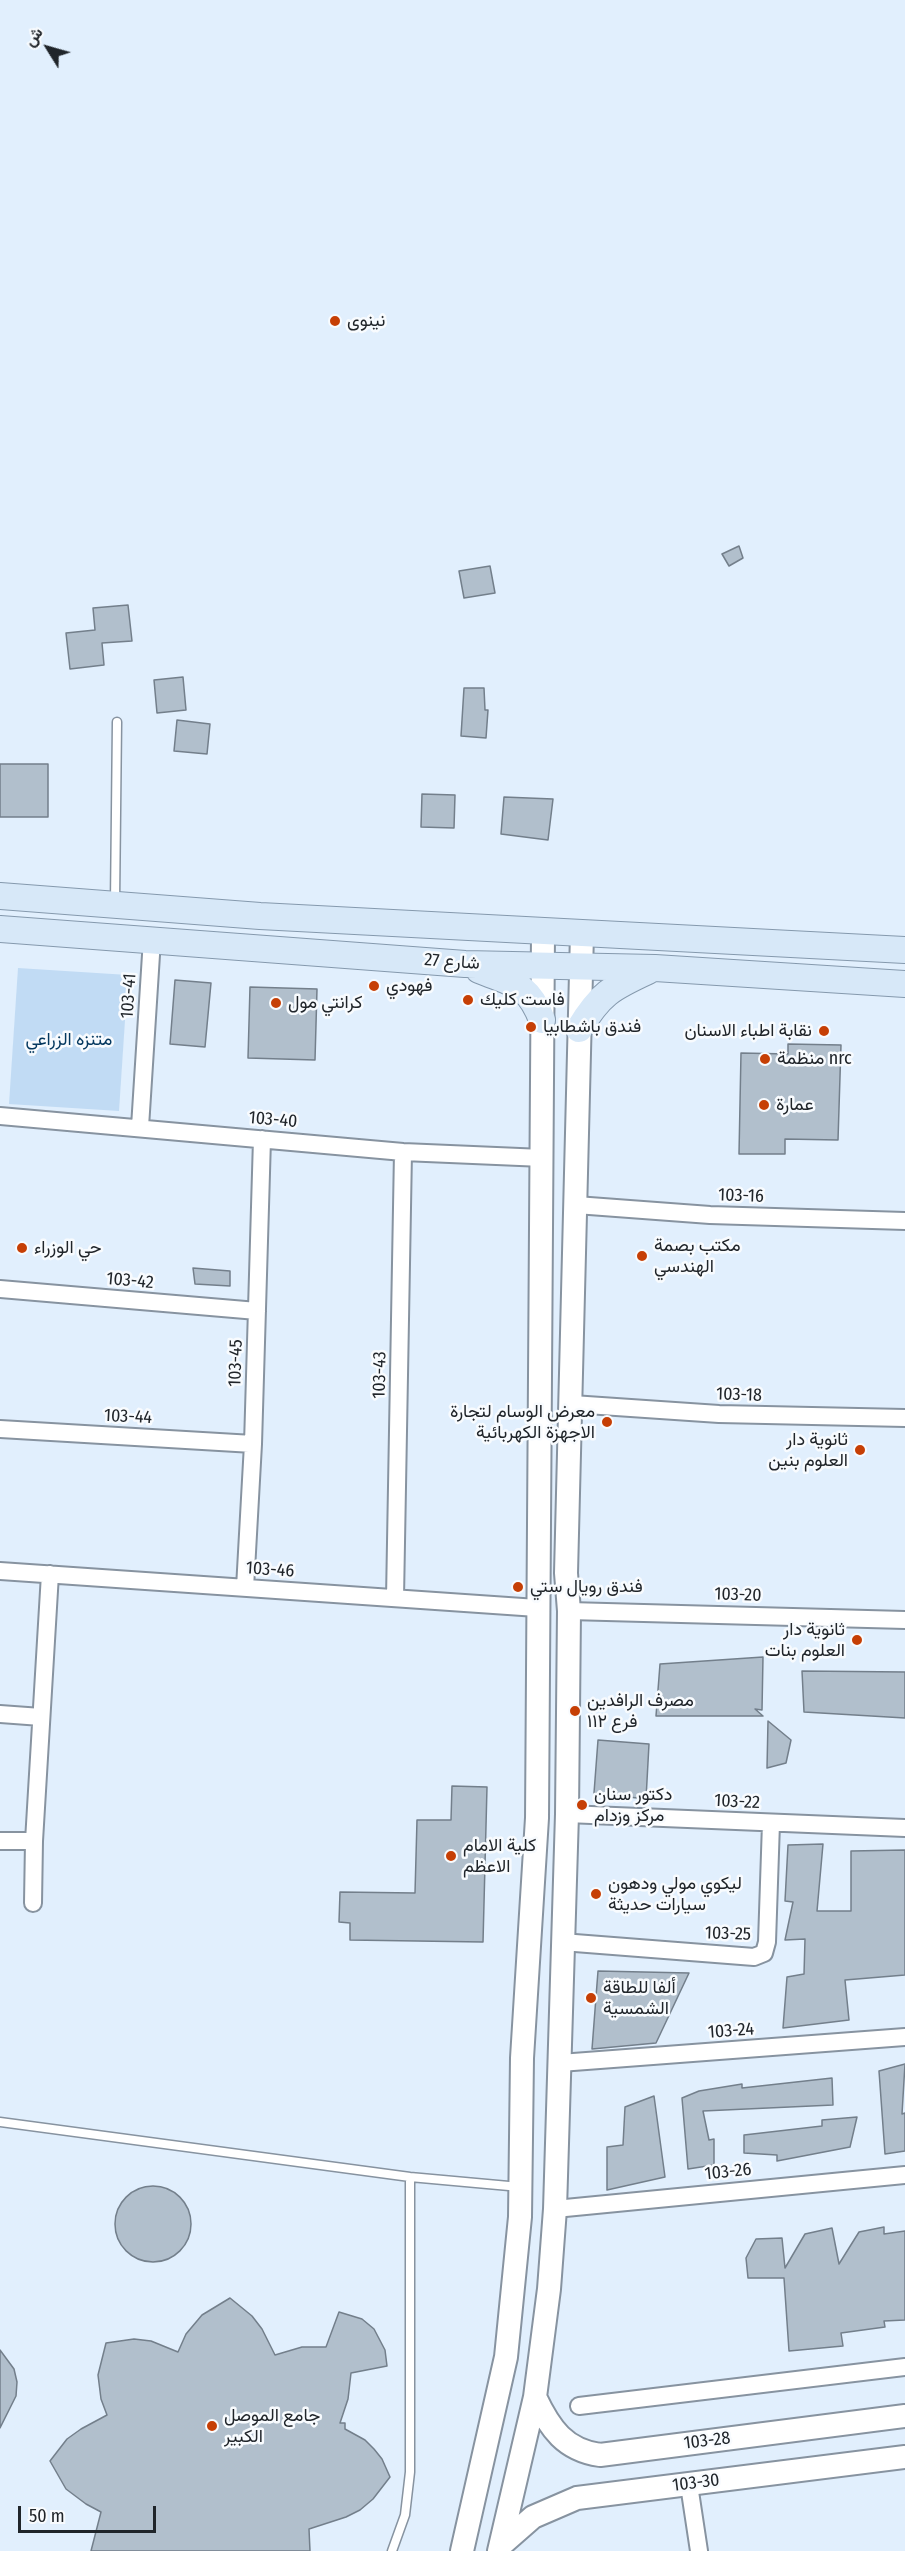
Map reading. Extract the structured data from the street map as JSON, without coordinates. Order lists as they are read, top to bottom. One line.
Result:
{"streets":{"main road":["شارع 27","103-28","103-30"],"street":["103-41","103-40","103-16","103-42","103-45","103-43","103-18","103-44","103-46","103-20","103-22","103-25","103-24","103-26"]},"crossings":[["شارع 27","103-41"],["103-41","103-40"],["103-40","103-45"],["103-40","103-43"],["103-42","103-45"],["103-45","103-44"],["103-45","103-46"],["103-43","103-46"],["103-22","103-25"]],"parks":["متنزه الزراعي"],"places":["نينوى","فهودي","فاست كليك","كرانتي مول","فندق باشطابيا","نقابة اطباء الاسنان","منظمة nrc","عمارة","حي الوزراء","مكتب بصمة الهندسي","معرض الوسام لتجارة الاجهزة الكهربائية","ثانوية دار العلوم بنين","فندق رويال ستي","ثانوية دار العلوم بنات","مصرف الرافدين فرع ١١٢","دكتور سنان مركز وزدام","كلية الامام الاعظم","ليكوي مولي ودهون سيارات حديثة","ألفا للطاقة الشمسية","جامع الموصل الكبير"],"scale_bar":"50 m","north":"top left"}
